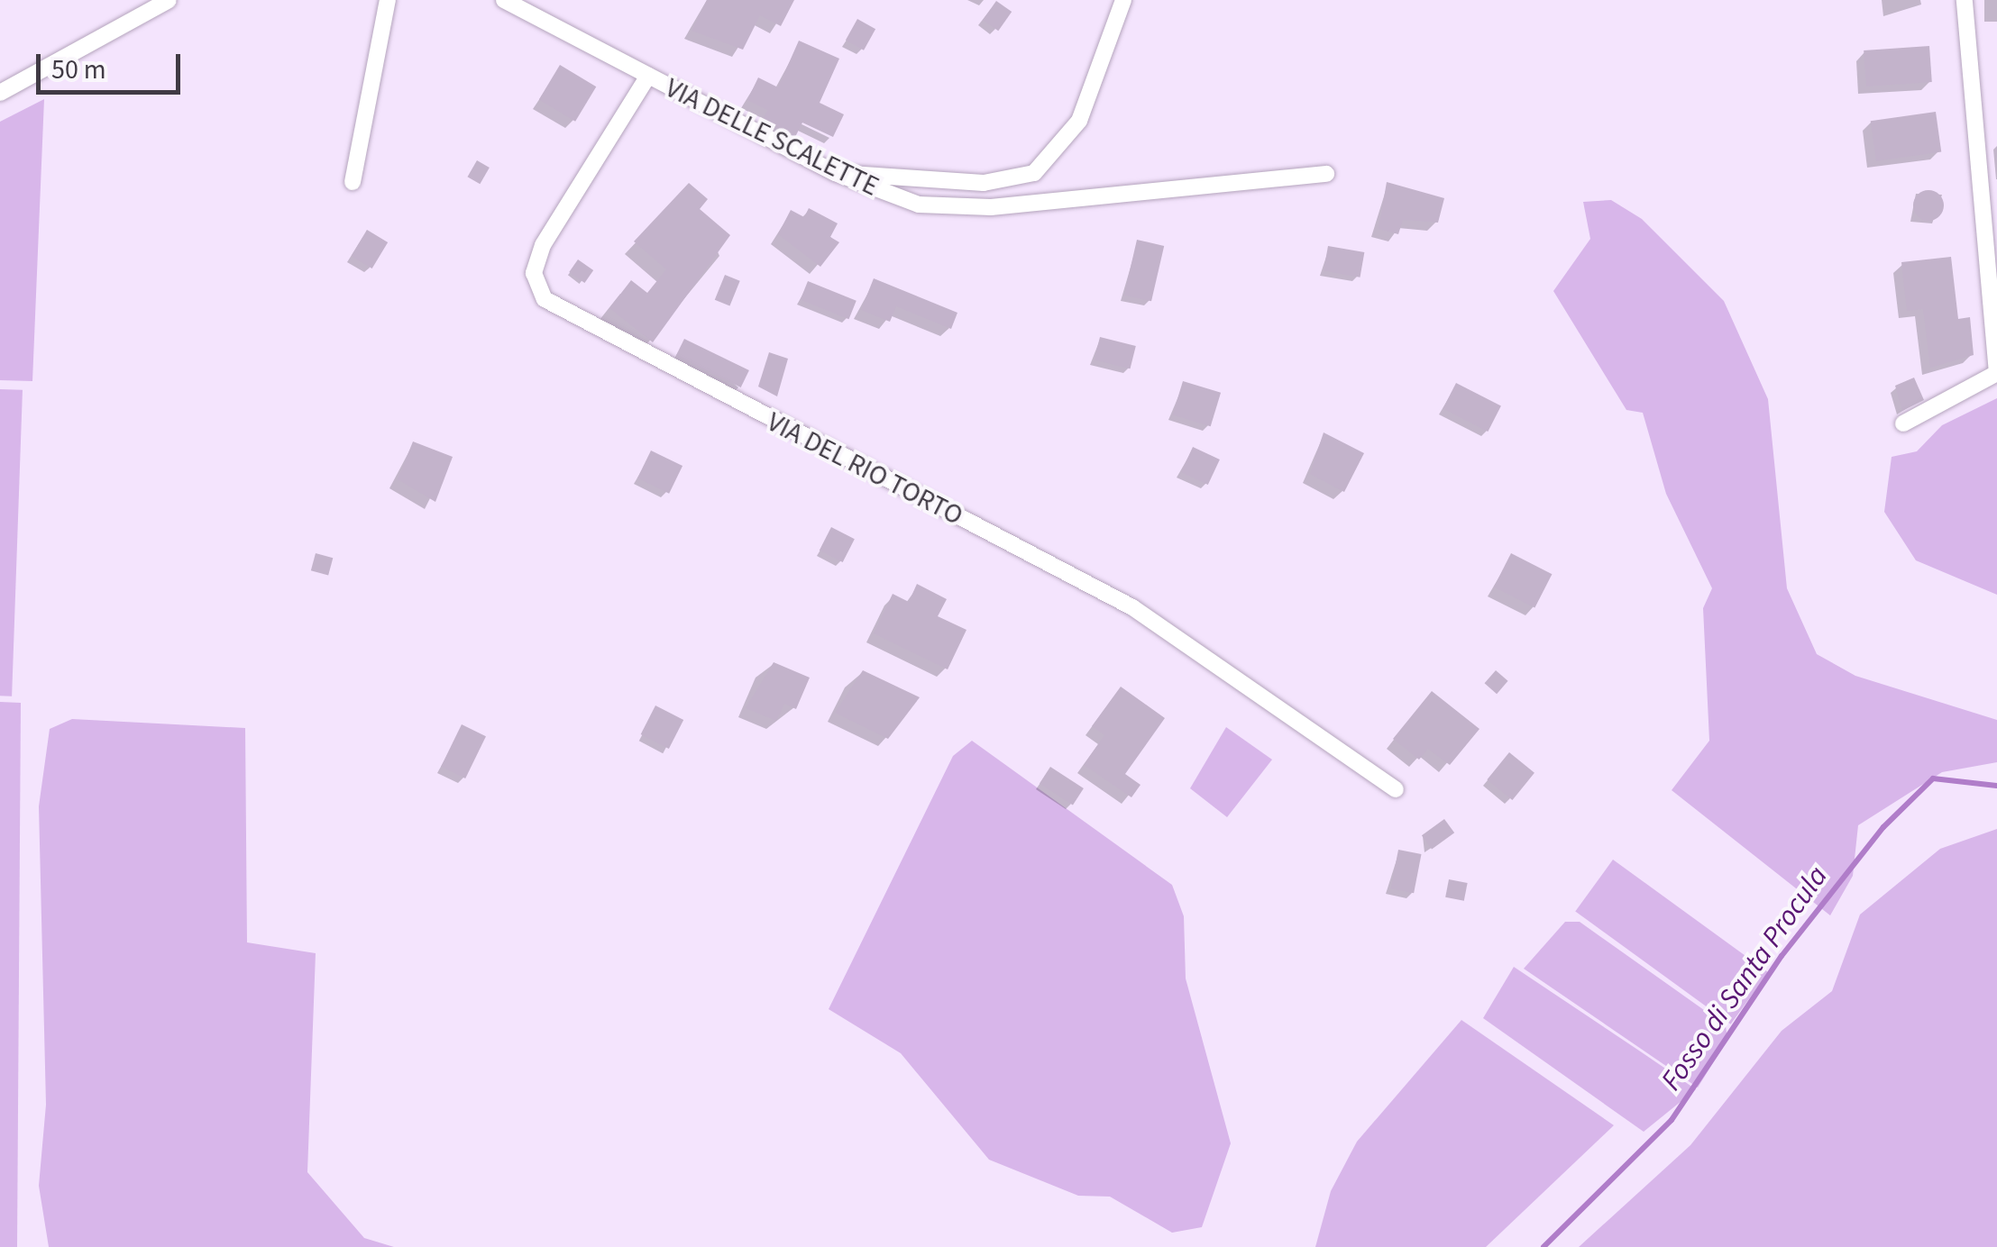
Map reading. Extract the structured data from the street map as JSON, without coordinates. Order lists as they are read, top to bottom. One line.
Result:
{"streets":{"street":["VIA DELLE SCALETTE","VIA DEL RIO TORTO"]},"crossings":[["VIA DELLE SCALETTE","VIA DEL RIO TORTO"]],"water":["Fosso di Santa Procula"],"scale_bar":"50 m"}
